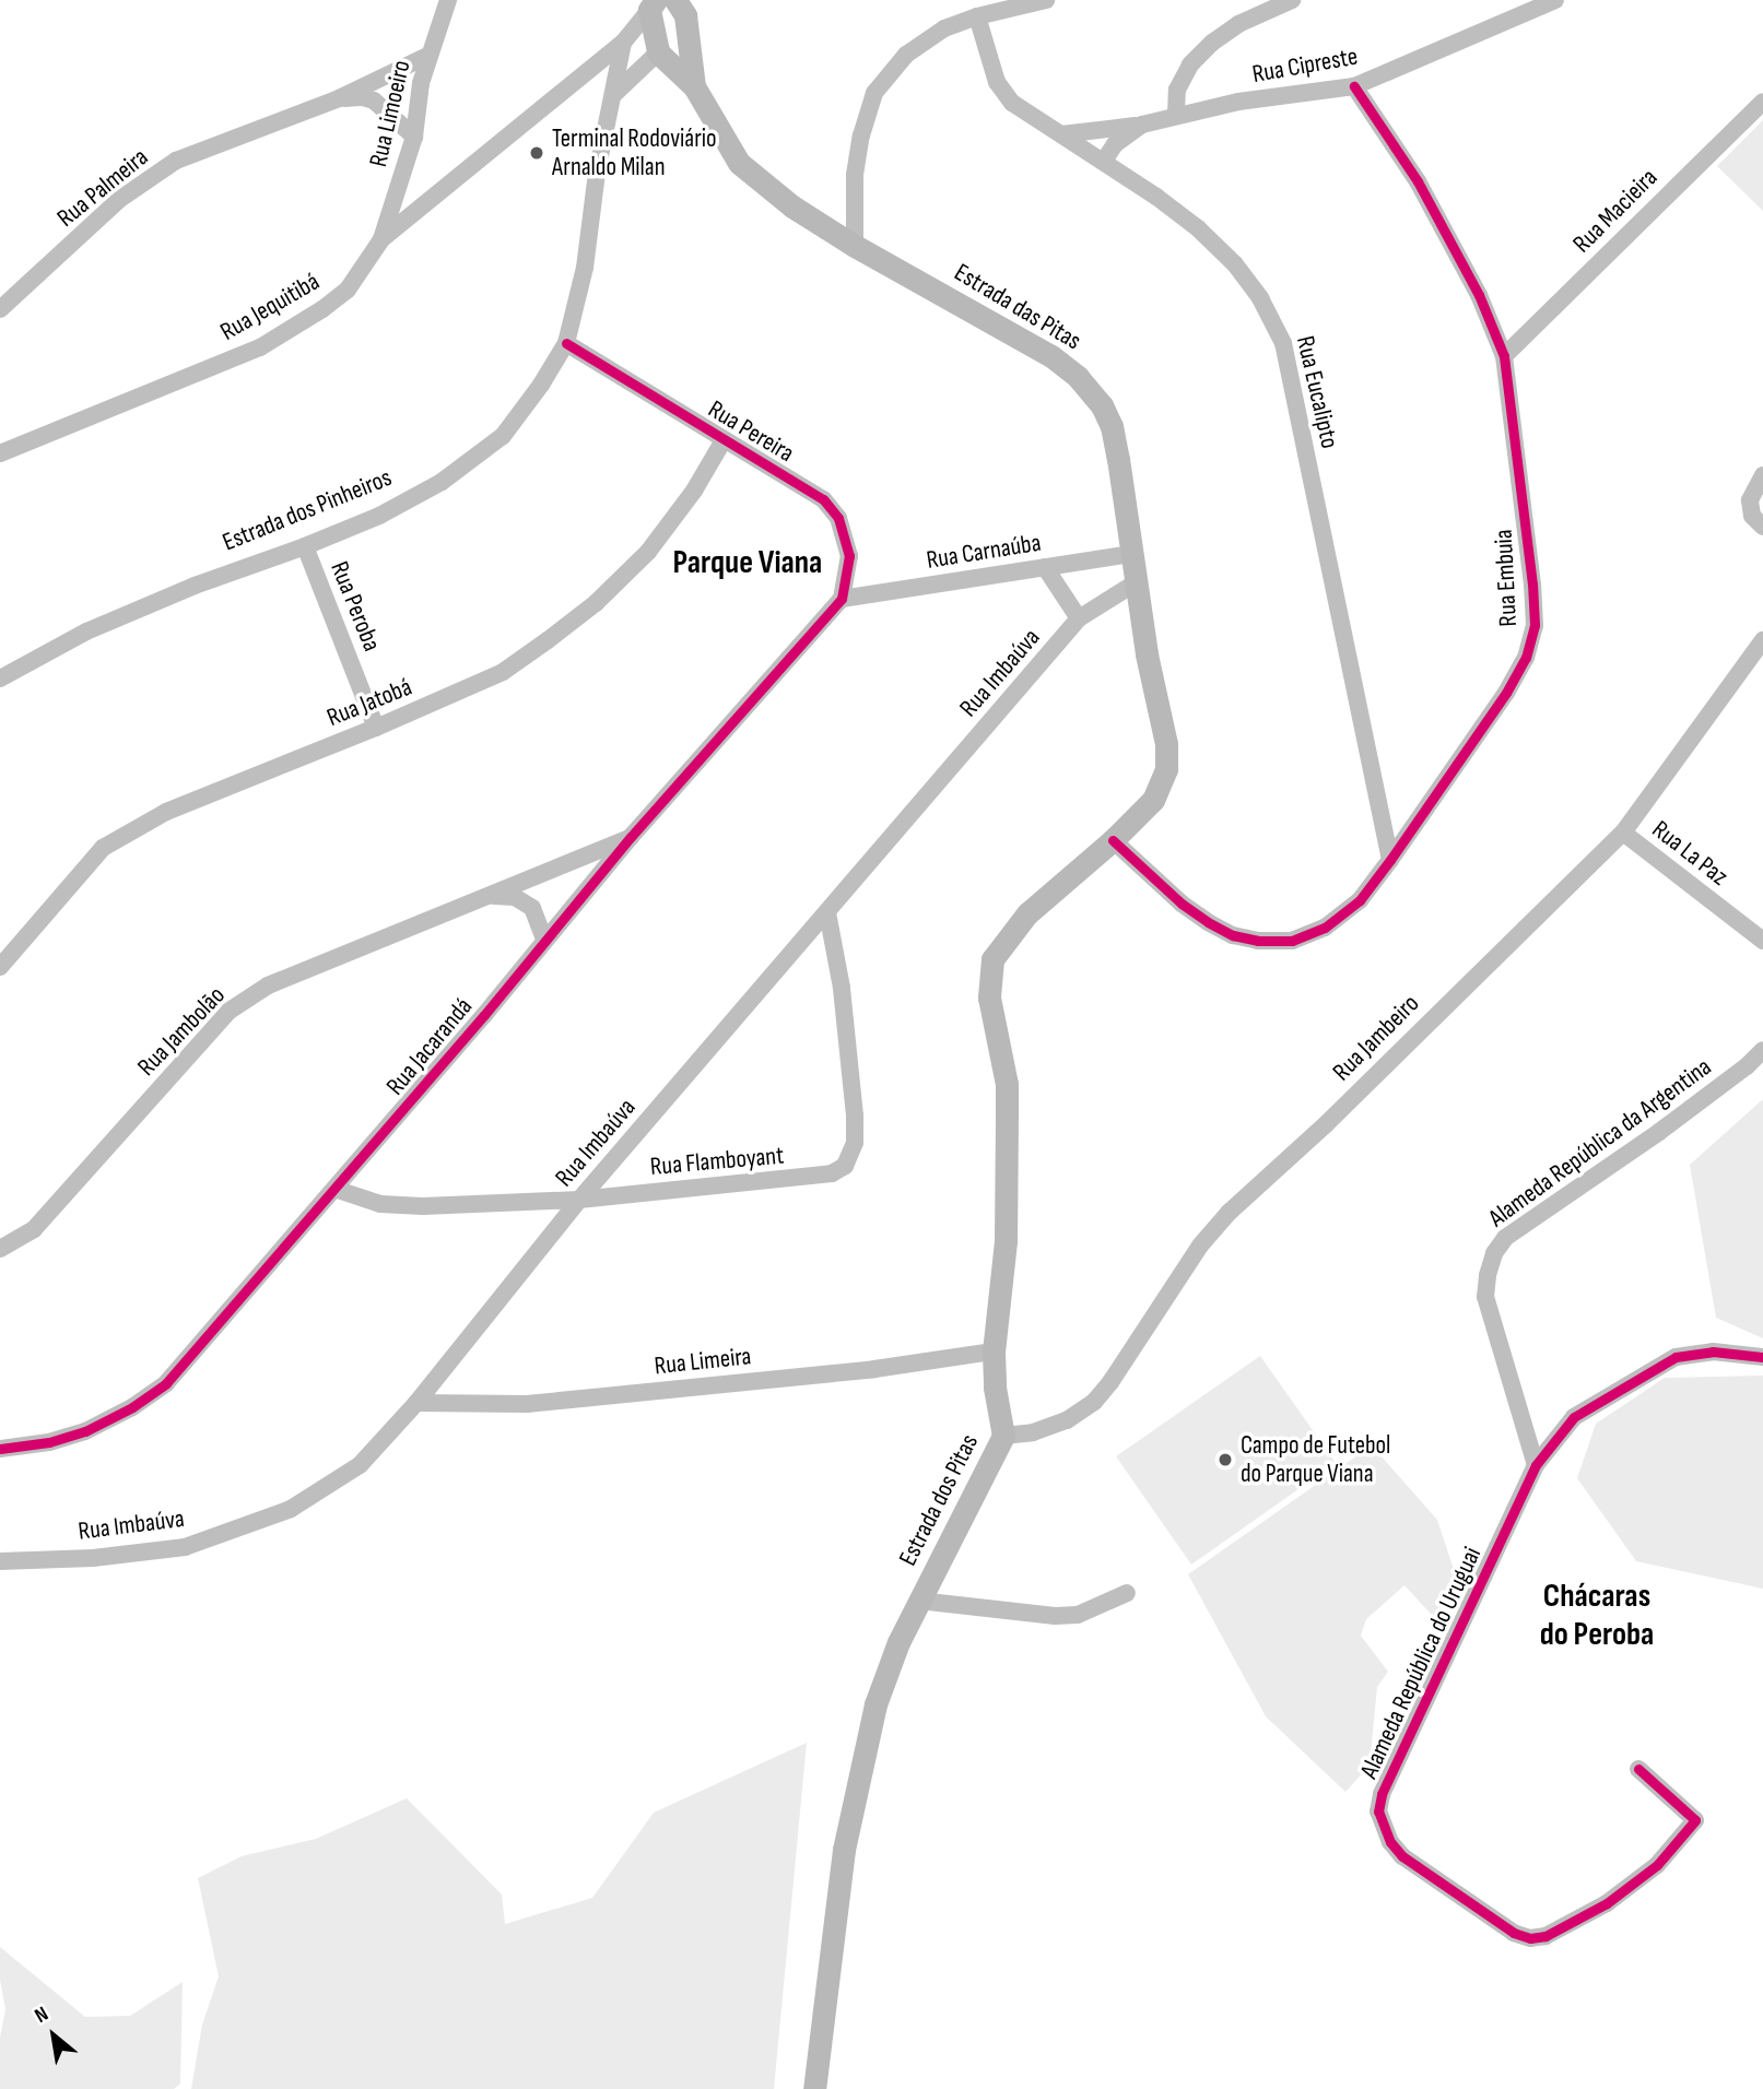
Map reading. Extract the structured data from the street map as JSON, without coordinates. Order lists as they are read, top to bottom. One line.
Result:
{"streets":{"main road":["Estrada das Pitas","Estrada dos Pitas"],"street":["Rua Cipreste","Rua Limoeiro","Rua Palmeira","Rua Macieira","Rua Jequitibá","Rua Eucalipto","Rua Pereira","Estrada dos Pinheiros","Rua Carnaúba","Rua Embuia","Rua Peroba","Rua Imbaúva","Rua Jatobá","Rua La Paz","Rua Jambolão","Rua Jambeiro","Rua Jacarandá","Alameda República da Argentina","Rua Flamboyant","Rua Limeira","Alameda República do Uruguai"]},"crossings":[["Rua Cipreste","Rua Eucalipto"],["Rua Cipreste","Rua Embuia"],["Rua Limoeiro","Rua Palmeira"],["Rua Limoeiro","Rua Jequitibá"],["Rua Macieira","Rua Embuia"],["Rua Jequitibá","Estrada dos Pinheiros"],["Estrada das Pitas","Rua Carnaúba"],["Estrada das Pitas","Rua Embuia"],["Estrada das Pitas","Rua Imbaúva"],["Estrada das Pitas","Estrada dos Pitas"],["Rua Eucalipto","Rua Embuia"],["Rua Pereira","Estrada dos Pinheiros"],["Rua Pereira","Rua Carnaúba"],["Rua Pereira","Rua Jatobá"],["Rua Pereira","Rua Jacarandá"],["Estrada dos Pinheiros","Rua Peroba"],["Rua Carnaúba","Rua Jacarandá"],["Rua Embuia","Estrada dos Pitas"],["Rua Peroba","Rua Jatobá"],["Rua Imbaúva","Rua Flamboyant"],["Rua Imbaúva","Rua Limeira"],["Rua La Paz","Rua Jambeiro"],["Rua Jambolão","Rua Jacarandá"],["Rua Jambeiro","Estrada dos Pitas"],["Rua Jacarandá","Rua Flamboyant"],["Alameda República da Argentina","Alameda República do Uruguai"],["Rua Limeira","Estrada dos Pitas"]],"districts":["Parque Viana","Chácaras do Peroba"],"places":["Terminal Rodoviário Arnaldo Milan","Campo de Futebol do Parque Viana"],"north":"top left"}
